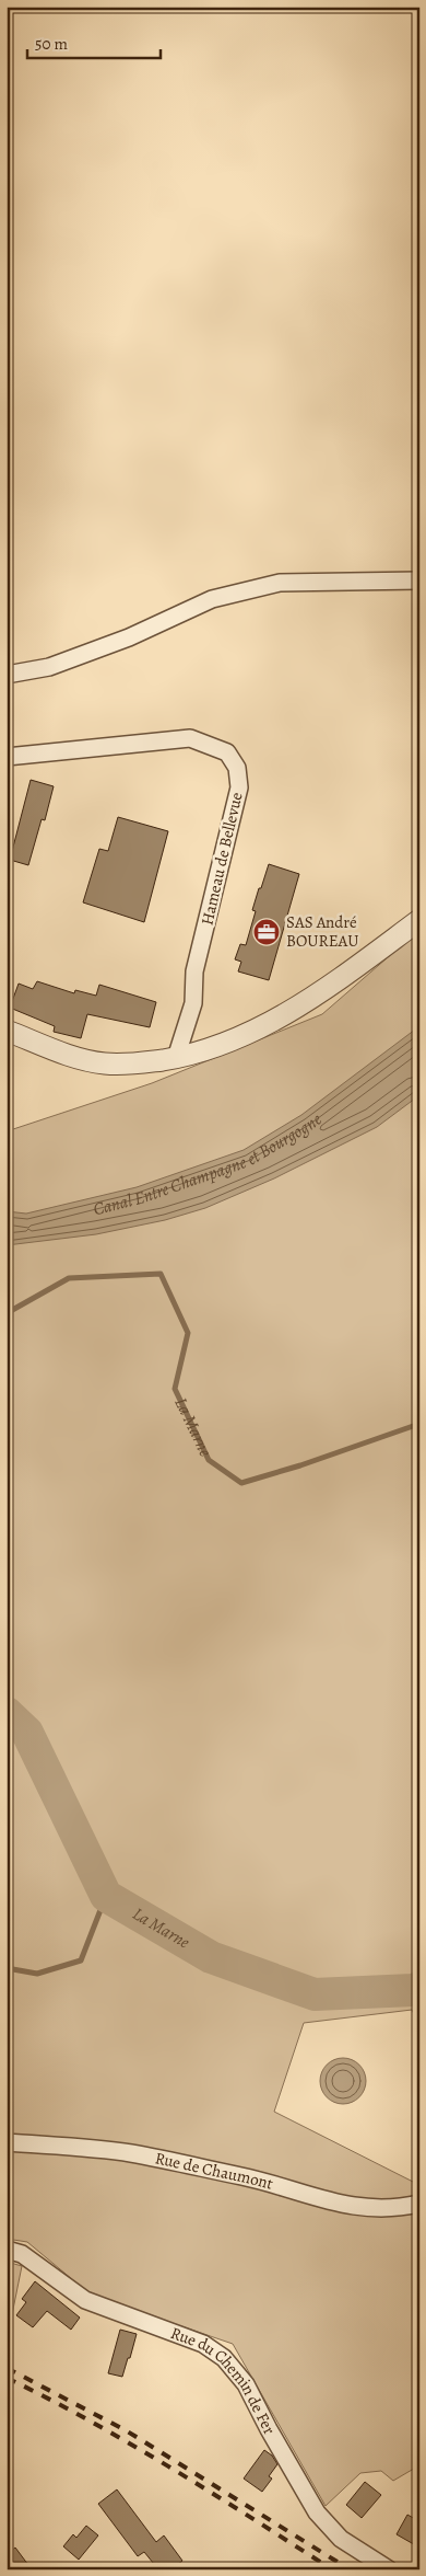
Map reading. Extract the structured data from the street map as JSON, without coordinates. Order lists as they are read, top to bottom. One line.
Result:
{"streets":{"street":["Hameau de Bellevue","Rue de Chaumont","Rue du Chemin de Fer"]},"water":["Canal Entre Champagne et Bourgogne","La Marne"],"places":{"office":["SAS André BOUREAU"]},"scale_bar":"50 m"}
